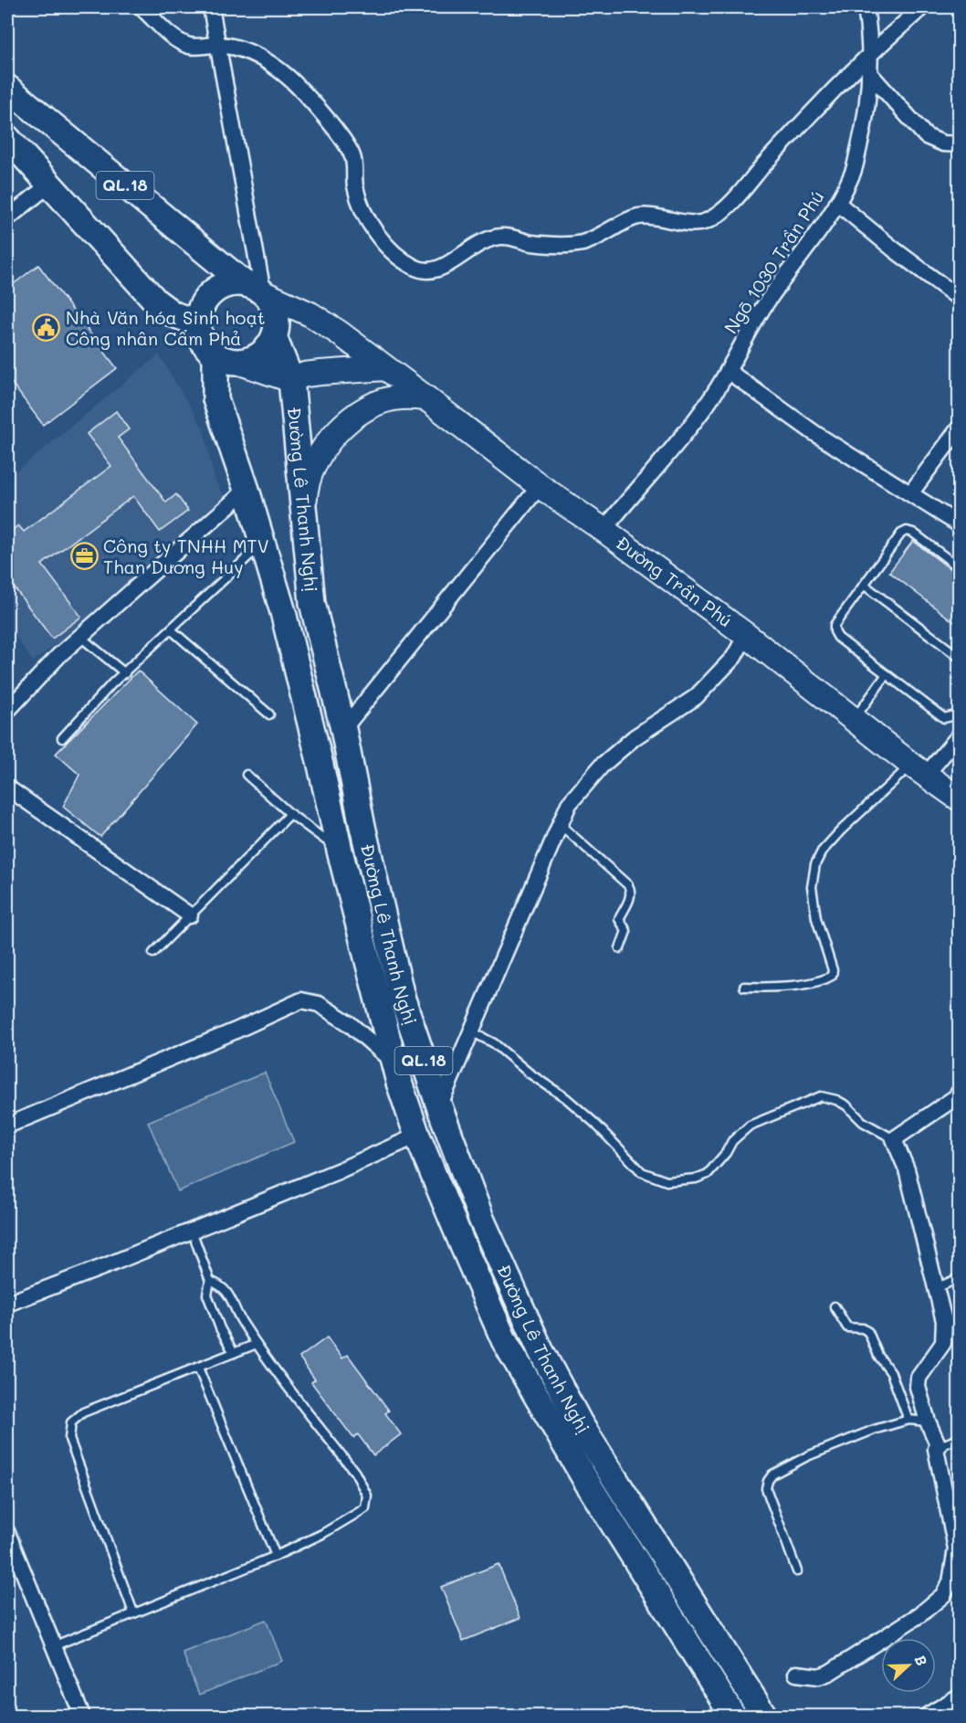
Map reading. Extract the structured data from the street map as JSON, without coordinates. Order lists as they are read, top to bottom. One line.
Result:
{"streets":{"highway":["QL.18","Đường Lê Thanh Nghị"],"main road":["Đường Trần Phú"],"street":["Ngõ 1030 Trần Phú"]},"crossings":[["QL.18","Đường Lê Thanh Nghị"],["QL.18","Đường Trần Phú"],["Ngõ 1030 Trần Phú","Đường Trần Phú"],["Đường Lê Thanh Nghị","Đường Trần Phú"]],"places":{"public building":["Nhà Văn hóa Sinh hoạt Công nhân Cẩm Phả"],"office":["Công ty TNHH MTV Than Dương Huy"]},"north":"right"}
